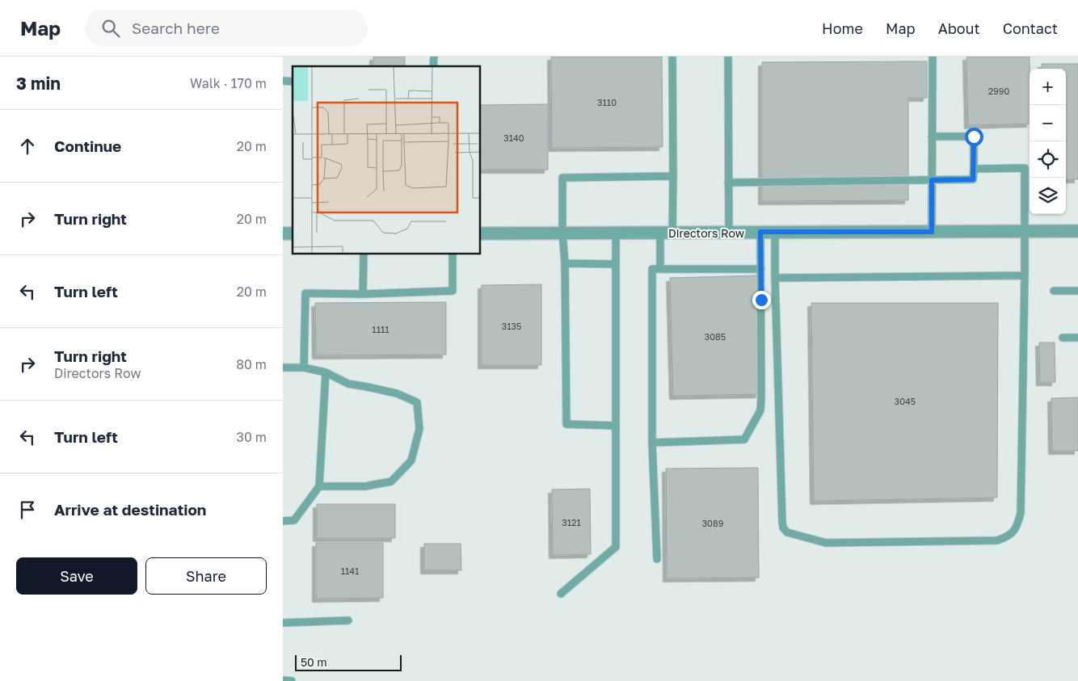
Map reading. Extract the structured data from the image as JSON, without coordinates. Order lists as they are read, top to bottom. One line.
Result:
{"streets":{"street":["Directors Row"]},"house_numbers":["2990","3110","3140","3135","1111","3085","3045","3121","3089","1141"],"scale_bar":"50 m","page":{"header":"Map","search":"Search here","nav":["Home","Map","About","Contact"],"heading":["3 min","Walk · 170 m"],"map_buttons":["+","−"],"list":[["Continue","20 m"],["Turn right","20 m"],["Turn left","20 m"],["Turn right","Directors Row","80 m"],["Turn left","30 m"],"Arrive at destination"],"buttons":["Save","Share"],"scale":"50 m"}}
